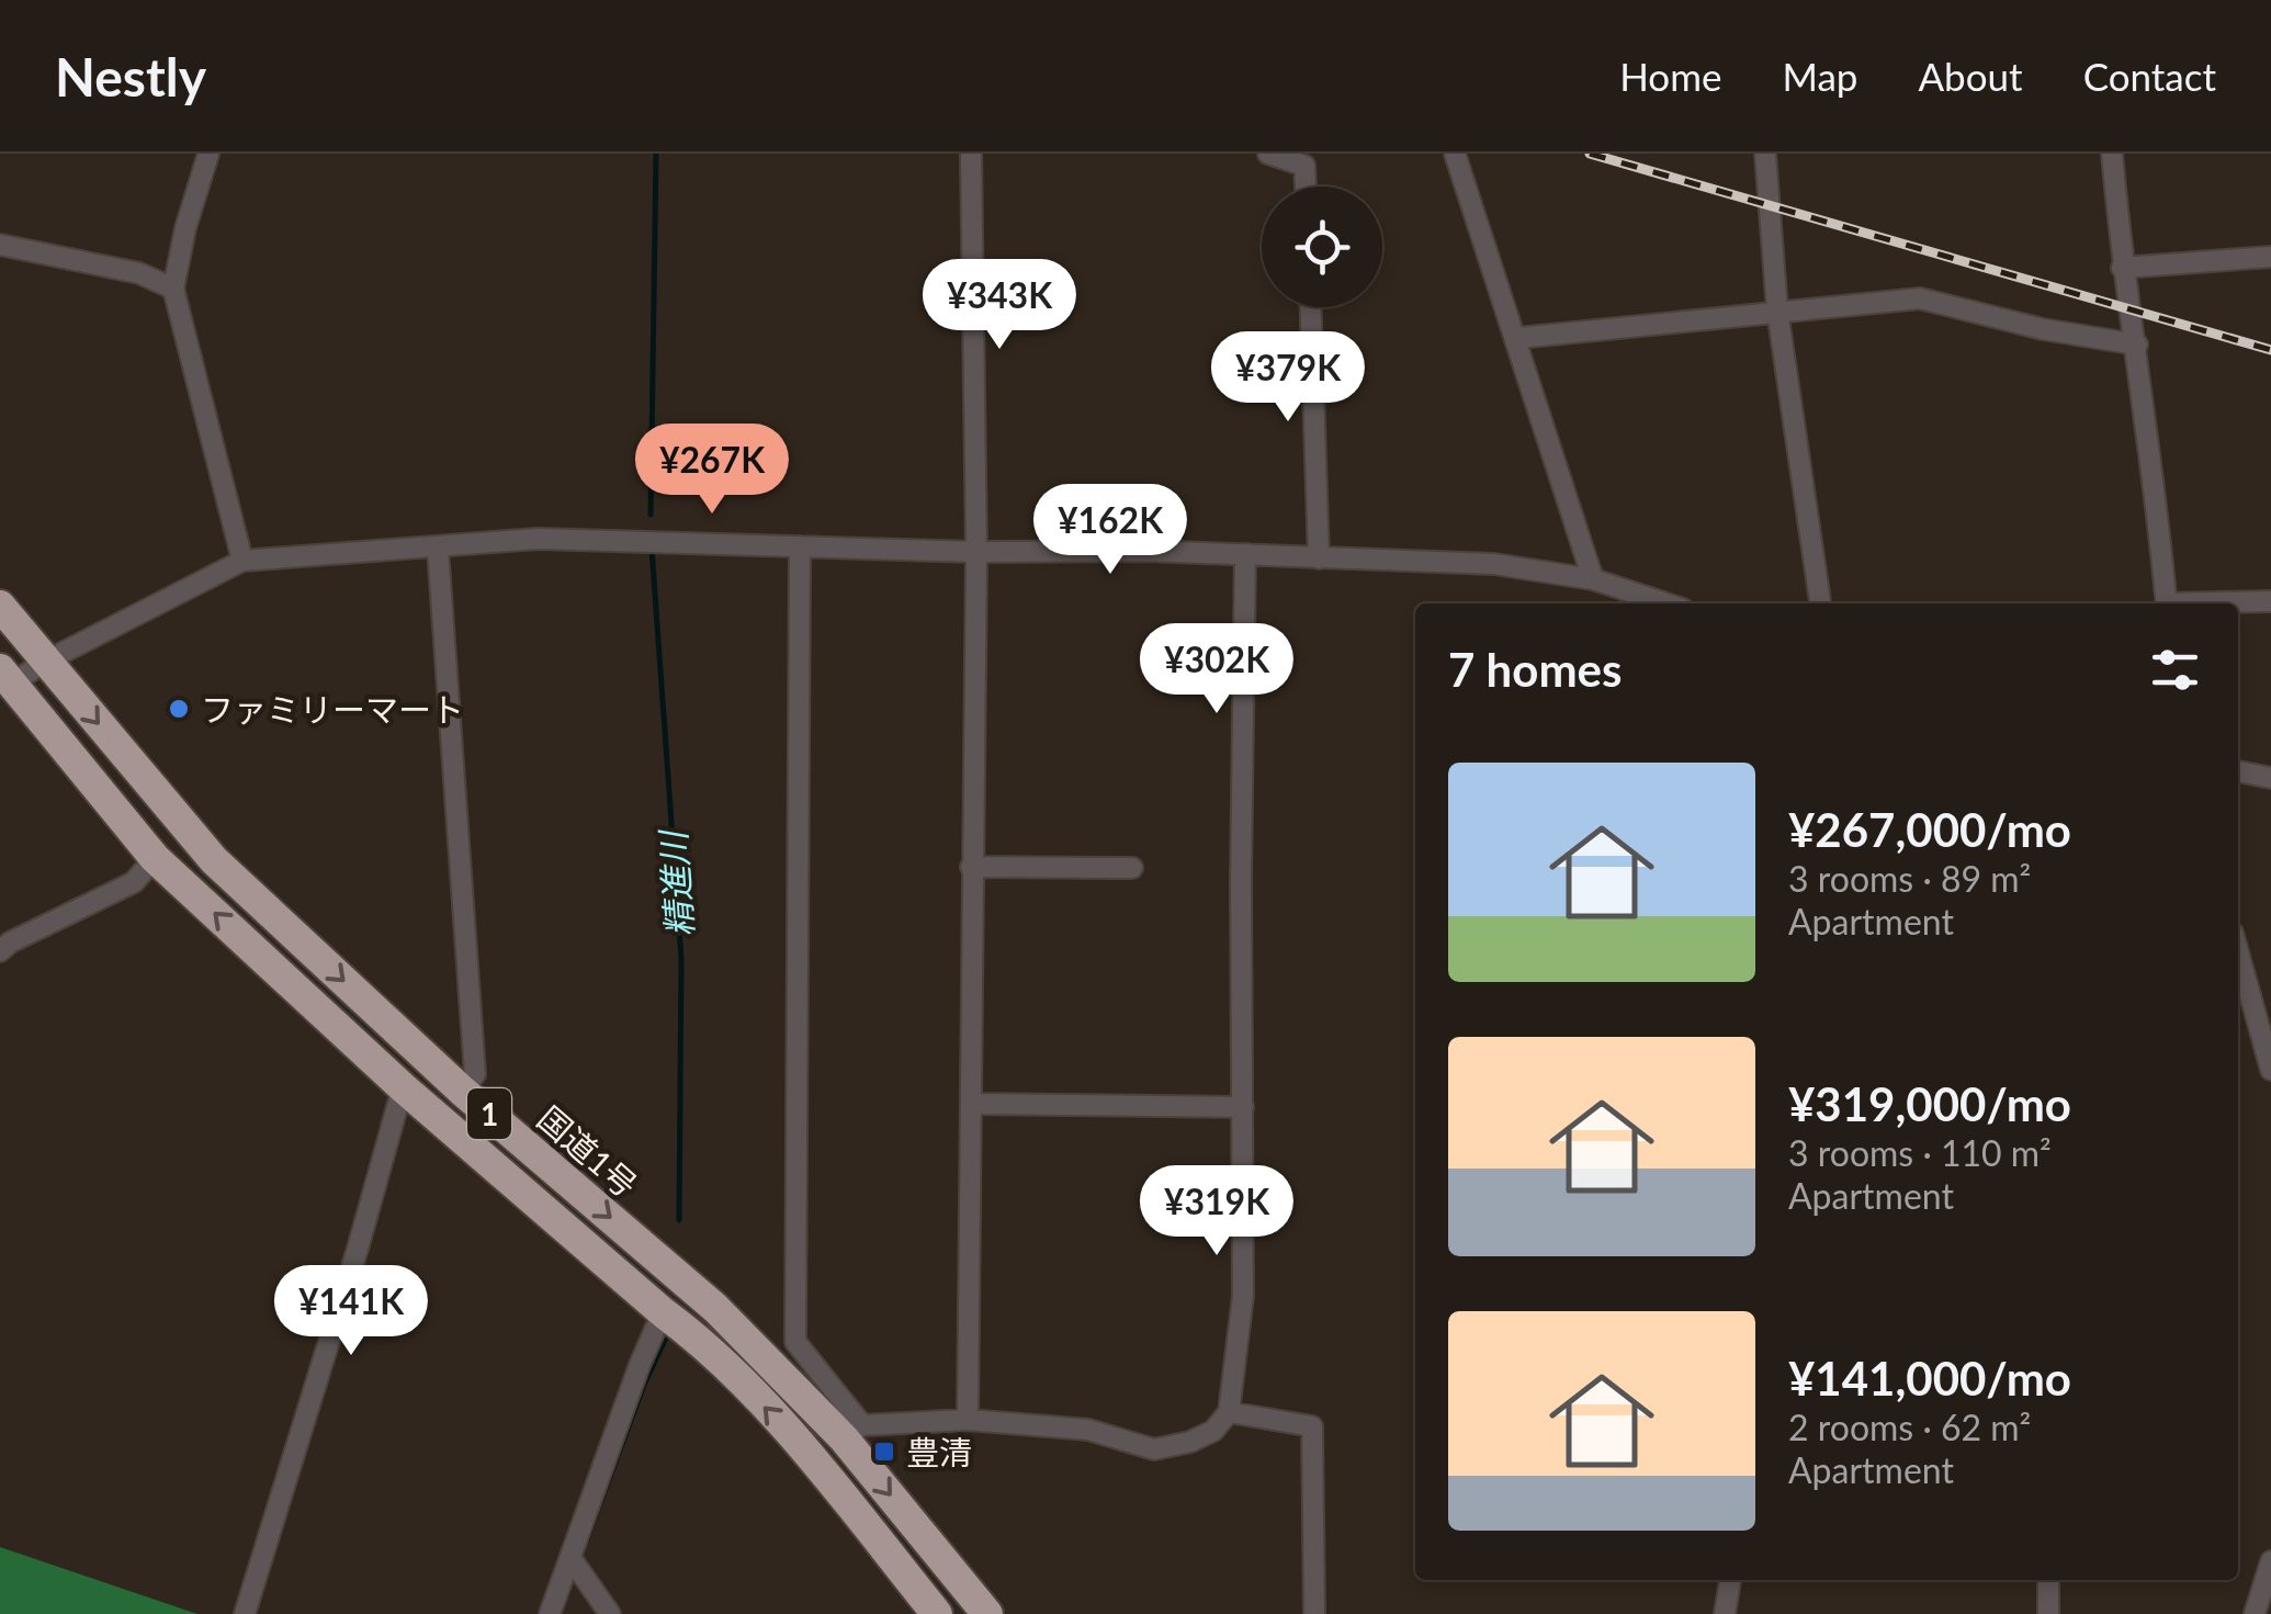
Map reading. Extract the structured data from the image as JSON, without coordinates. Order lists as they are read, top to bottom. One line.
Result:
{"streets":{"highway":["1","国道1号"]},"water":["精進川"],"places":{"other":["ファミリーマート"],"transit":["豊清"]},"page":{"header":"Nestly","nav":["Home","Map","About","Contact"],"price":["¥343K","¥379K","¥267K","¥162K","¥302K","¥319K","¥141K"],"heading":"7 homes","list":[{"name":"¥267,000/mo","note":"3 rooms · 89 m² · Apartment"},{"name":"¥319,000/mo","note":"3 rooms · 110 m² · Apartment"},{"name":"¥141,000/mo","note":"2 rooms · 62 m² · Apartment"}]}}
